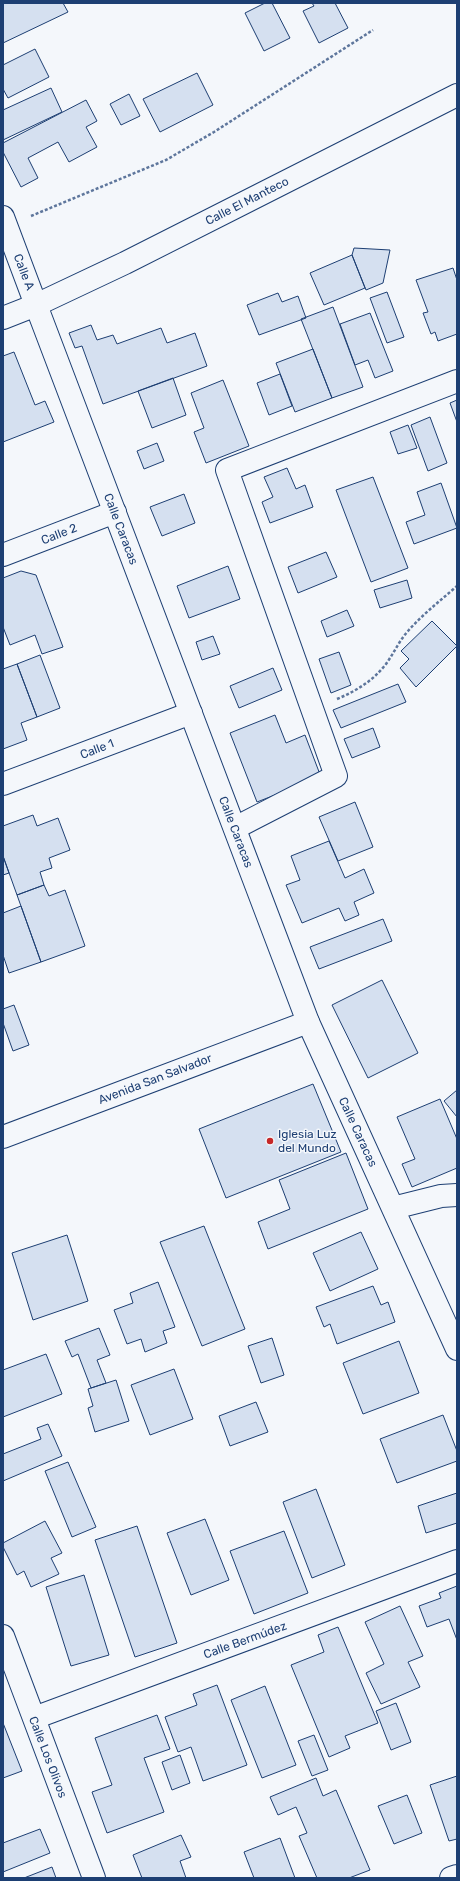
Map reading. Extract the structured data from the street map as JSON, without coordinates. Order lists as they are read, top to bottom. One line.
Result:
{"streets":{"street":["Calle El Manteco","Calle A","Calle Caracas","Calle 2","Calle 1","Avenida San Salvador","Calle Bermúdez","Calle Los Olivos"]},"crossings":[["Calle El Manteco","Calle A"],["Calle El Manteco","Calle Caracas"],["Calle A","Calle Caracas"],["Calle Caracas","Calle 2"],["Calle Caracas","Calle 1"],["Calle Caracas","Avenida San Salvador"],["Calle Bermúdez","Calle Los Olivos"]],"places":["Iglesia Luz del Mundo"]}
